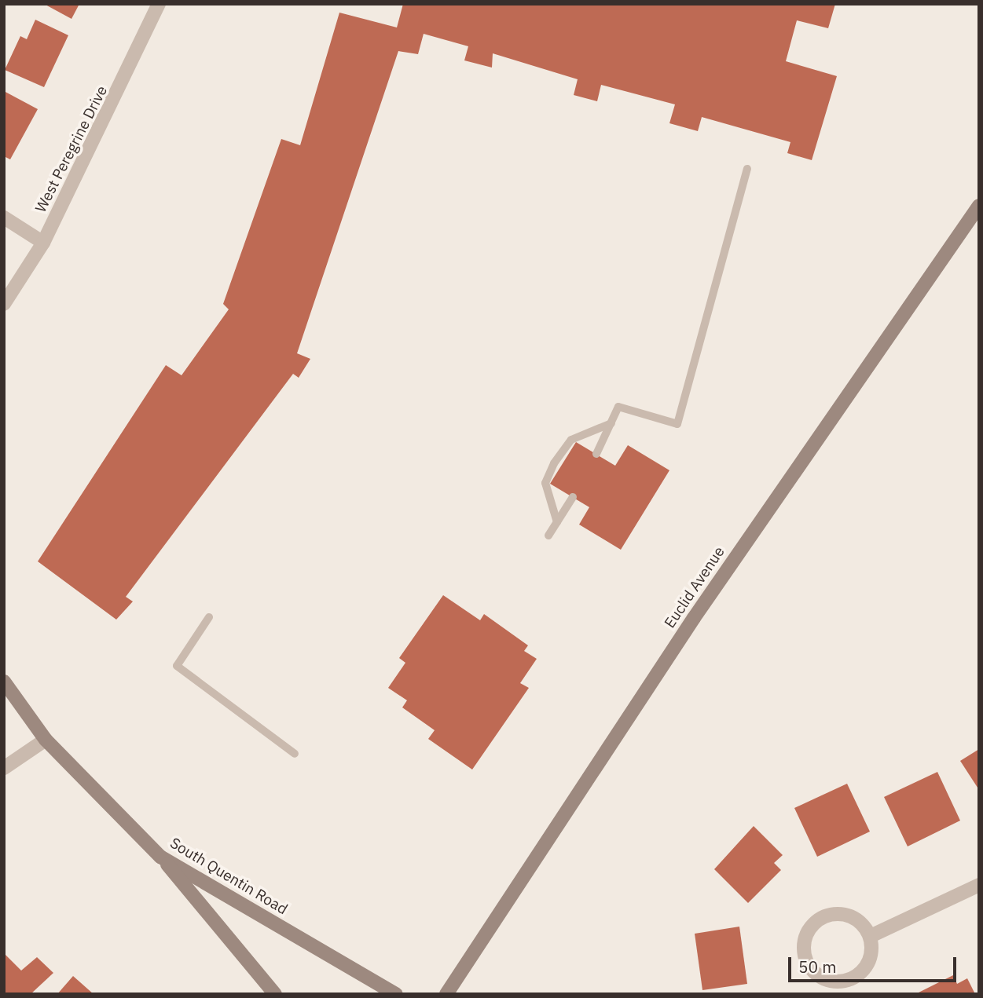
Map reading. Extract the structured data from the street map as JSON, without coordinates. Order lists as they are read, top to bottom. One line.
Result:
{"streets":{"main road":["Euclid Avenue","South Quentin Road"],"street":["West Peregrine Drive"]},"scale_bar":"50 m"}
